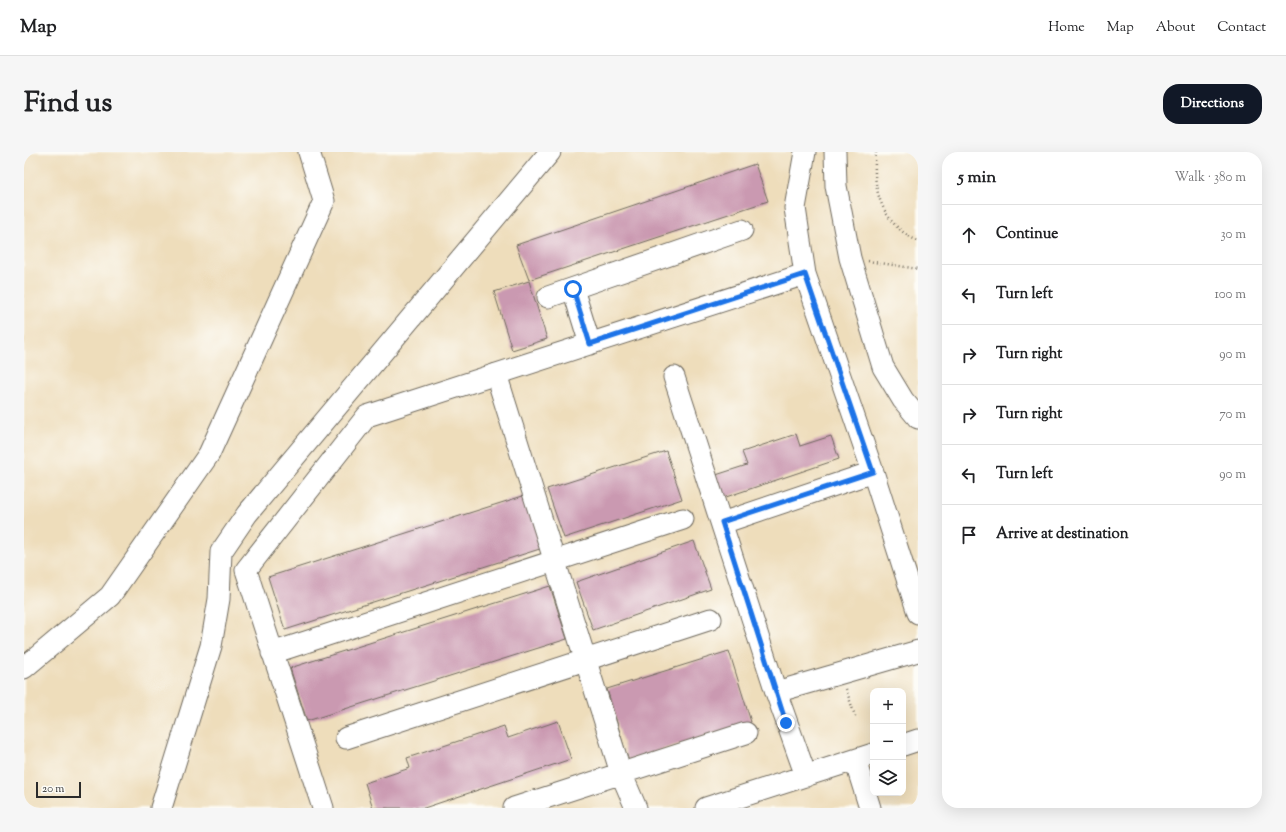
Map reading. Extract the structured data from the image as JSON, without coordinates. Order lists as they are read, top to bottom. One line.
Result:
{"scale_bar":"20 m","page":{"header":"Map","nav":["Home","Map","About","Contact"],"title":"Find us","buttons":"Directions","heading":["5 min","Walk · 380 m"],"list":[["Continue","30 m"],["Turn left","100 m"],["Turn right","90 m"],["Turn right","70 m"],["Turn left","90 m"],"Arrive at destination"],"map_buttons":["+","−"],"scale":"20 m"}}
